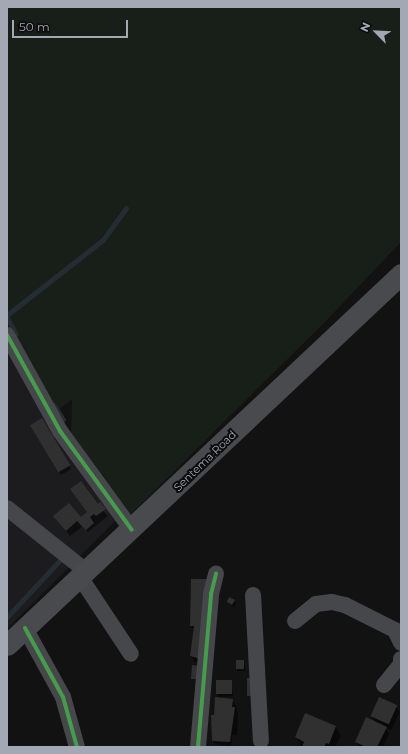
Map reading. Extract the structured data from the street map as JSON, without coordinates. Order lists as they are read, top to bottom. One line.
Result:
{"streets":{"main road":["Sentema Road"]},"scale_bar":"50 m","north":"top left"}
